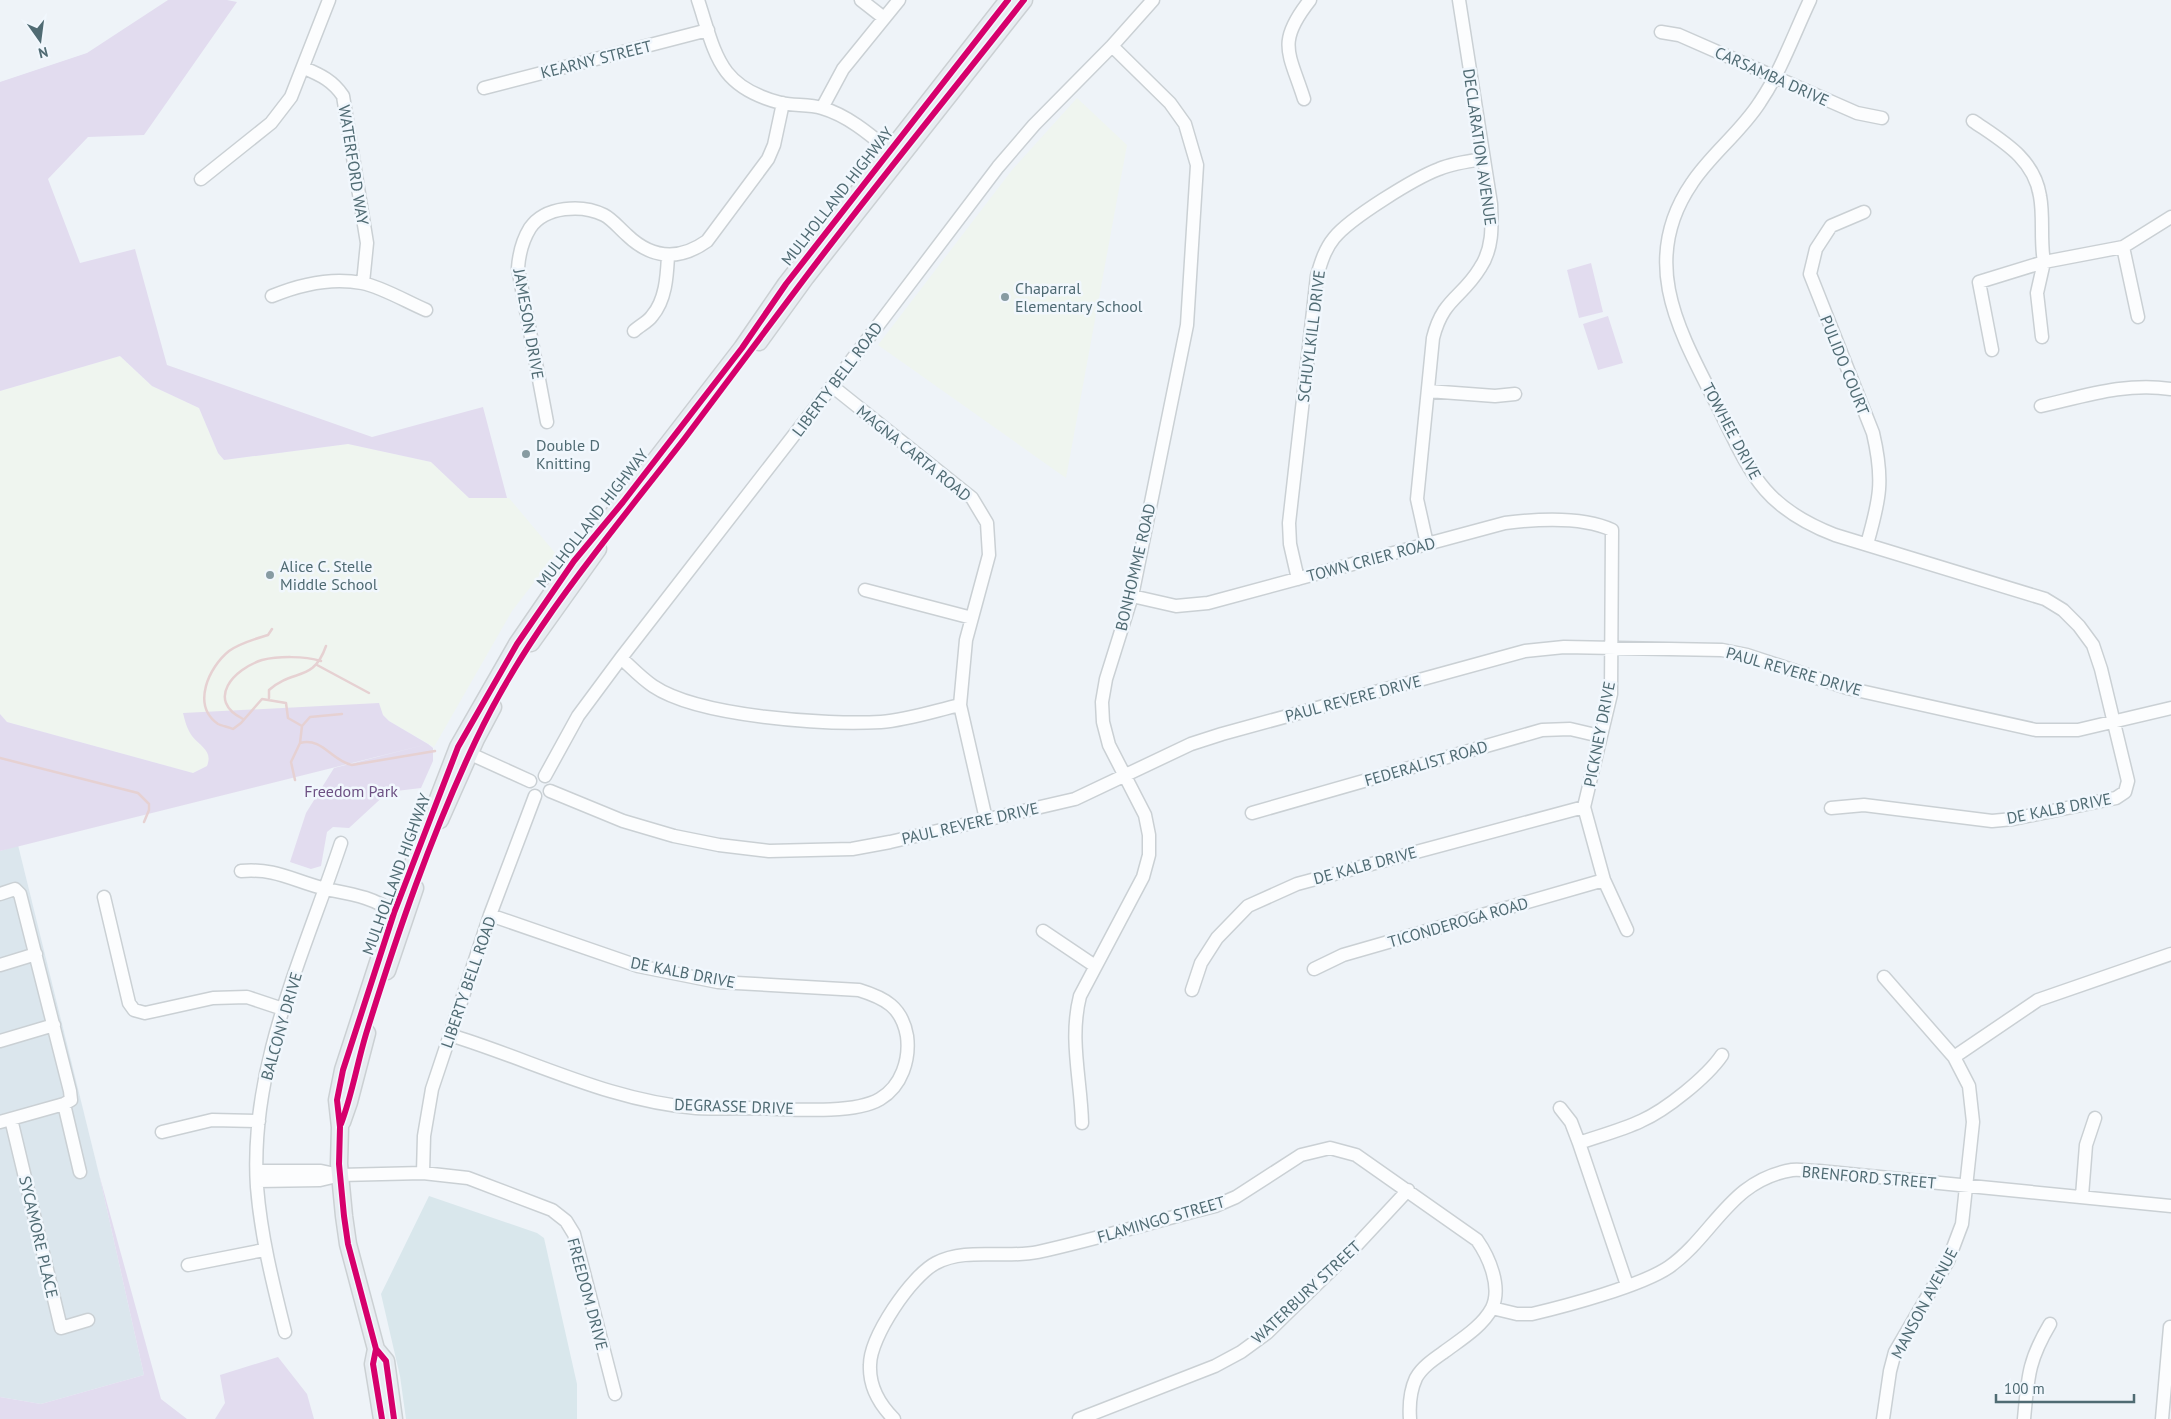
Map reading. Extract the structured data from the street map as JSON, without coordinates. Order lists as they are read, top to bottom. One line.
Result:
{"streets":{"main road":["MULHOLLAND HIGHWAY"],"street":["KEARNY STREET","CARSAMBA DRIVE","DECLARATION AVENUE","WATERFORD WAY","JAMESON DRIVE","SCHUYLKILL DRIVE","PULIDO COURT","LIBERTY BELL ROAD","TOWHEE DRIVE","MAGNA CARTA ROAD","TOWN CRIER ROAD","BONHOMME ROAD","PAUL REVERE DRIVE","PICKNEY DRIVE","FEDERALIST ROAD","DE KALB DRIVE","TICONDEROGA ROAD","BALCONY DRIVE","DEGRASSE DRIVE","BRENFORD STREET","FLAMINGO STREET","SYCAMORE PLACE","WATERBURY STREET","FREEDOM DRIVE","MANSON AVENUE"]},"crossings":[["CARSAMBA DRIVE","TOWHEE DRIVE"],["DECLARATION AVENUE","SCHUYLKILL DRIVE"],["DECLARATION AVENUE","TOWN CRIER ROAD"],["MULHOLLAND HIGHWAY","FREEDOM DRIVE"],["SCHUYLKILL DRIVE","TOWN CRIER ROAD"],["PULIDO COURT","TOWHEE DRIVE"],["LIBERTY BELL ROAD","MAGNA CARTA ROAD"],["LIBERTY BELL ROAD","BONHOMME ROAD"],["LIBERTY BELL ROAD","PAUL REVERE DRIVE"],["LIBERTY BELL ROAD","DE KALB DRIVE"],["LIBERTY BELL ROAD","DEGRASSE DRIVE"],["LIBERTY BELL ROAD","FREEDOM DRIVE"],["TOWHEE DRIVE","PAUL REVERE DRIVE"],["TOWHEE DRIVE","DE KALB DRIVE"],["MAGNA CARTA ROAD","PAUL REVERE DRIVE"],["TOWN CRIER ROAD","BONHOMME ROAD"],["TOWN CRIER ROAD","PICKNEY DRIVE"],["BONHOMME ROAD","PAUL REVERE DRIVE"],["PAUL REVERE DRIVE","PICKNEY DRIVE"],["PAUL REVERE DRIVE","DE KALB DRIVE"],["PICKNEY DRIVE","FEDERALIST ROAD"],["PICKNEY DRIVE","DE KALB DRIVE"],["PICKNEY DRIVE","TICONDEROGA ROAD"],["DE KALB DRIVE","DEGRASSE DRIVE"],["BALCONY DRIVE","FREEDOM DRIVE"],["BRENFORD STREET","FLAMINGO STREET"],["BRENFORD STREET","MANSON AVENUE"],["FLAMINGO STREET","WATERBURY STREET"]],"parks":["Freedom Park"],"places":["Chaparral Elementary School","Double D Knitting","Alice C. Stelle Middle School"],"scale_bar":"100 m","north":"bottom"}
